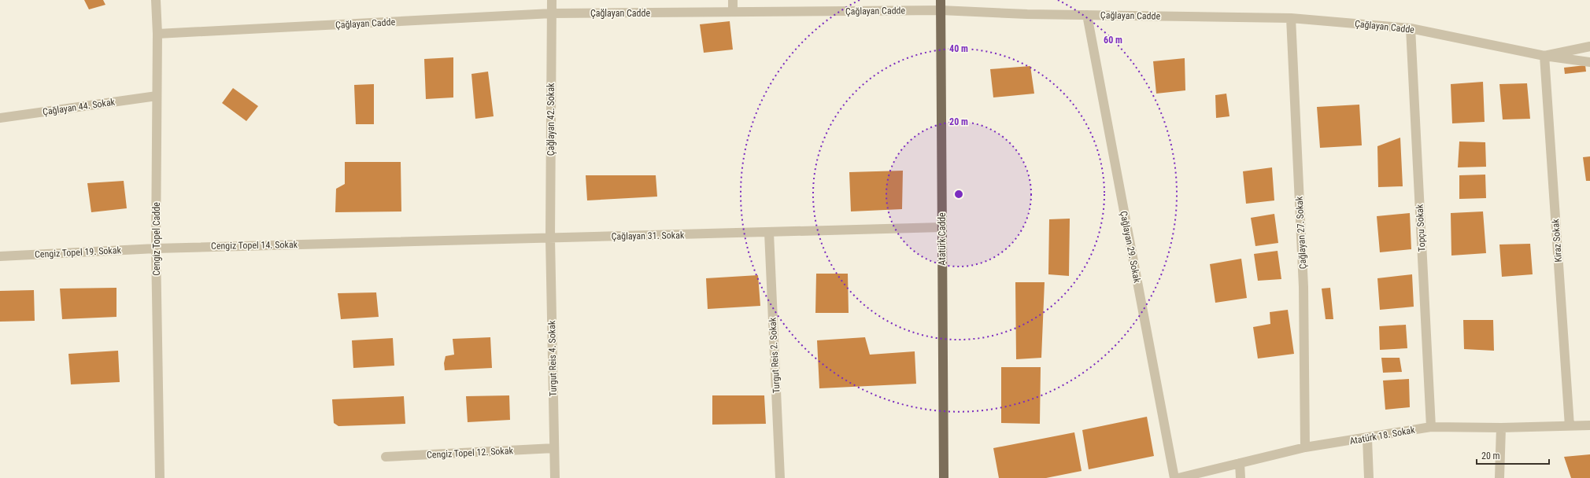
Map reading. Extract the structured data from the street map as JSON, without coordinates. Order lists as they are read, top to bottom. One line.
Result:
{"streets":{"main road":["Atatürk Cadde"],"street":["Çağlayan Cadde","Çağlayan 44. Sokak","Çağlayan 42. Sokak","Topçu Sokak","Çağlayan 27. Sokak","Çağlayan 31. Sokak","Cengiz Topel Cadde","Kiraz Sokak","Cengiz Topel 14. Sokak","Çağlayan 29. Sokak","Cengiz Topel 19. Sokak","Turgut Reis 2. Sokak","Turgut Reis 4. Sokak","Atatürk 18. Sokak","Cengiz Topel 12. Sokak"]},"crossings":[["Çağlayan Cadde","Çağlayan 42. Sokak"],["Çağlayan Cadde","Topçu Sokak"],["Çağlayan Cadde","Çağlayan 27. Sokak"],["Çağlayan Cadde","Cengiz Topel Cadde"],["Çağlayan Cadde","Atatürk Cadde"],["Çağlayan Cadde","Kiraz Sokak"],["Çağlayan Cadde","Çağlayan 29. Sokak"],["Çağlayan 44. Sokak","Cengiz Topel Cadde"],["Çağlayan 42. Sokak","Çağlayan 31. Sokak"],["Çağlayan 42. Sokak","Turgut Reis 4. Sokak"],["Topçu Sokak","Atatürk 18. Sokak"],["Çağlayan 27. Sokak","Atatürk 18. Sokak"],["Çağlayan 31. Sokak","Atatürk Cadde"],["Çağlayan 31. Sokak","Cengiz Topel 14. Sokak"],["Çağlayan 31. Sokak","Turgut Reis 2. Sokak"],["Çağlayan 31. Sokak","Turgut Reis 4. Sokak"],["Cengiz Topel Cadde","Cengiz Topel 14. Sokak"],["Cengiz Topel Cadde","Cengiz Topel 19. Sokak"],["Kiraz Sokak","Atatürk 18. Sokak"],["Cengiz Topel 14. Sokak","Cengiz Topel 19. Sokak"],["Turgut Reis 4. Sokak","Cengiz Topel 12. Sokak"]],"scale_bar":"20 m","rings":["60 m","40 m","20 m"]}
